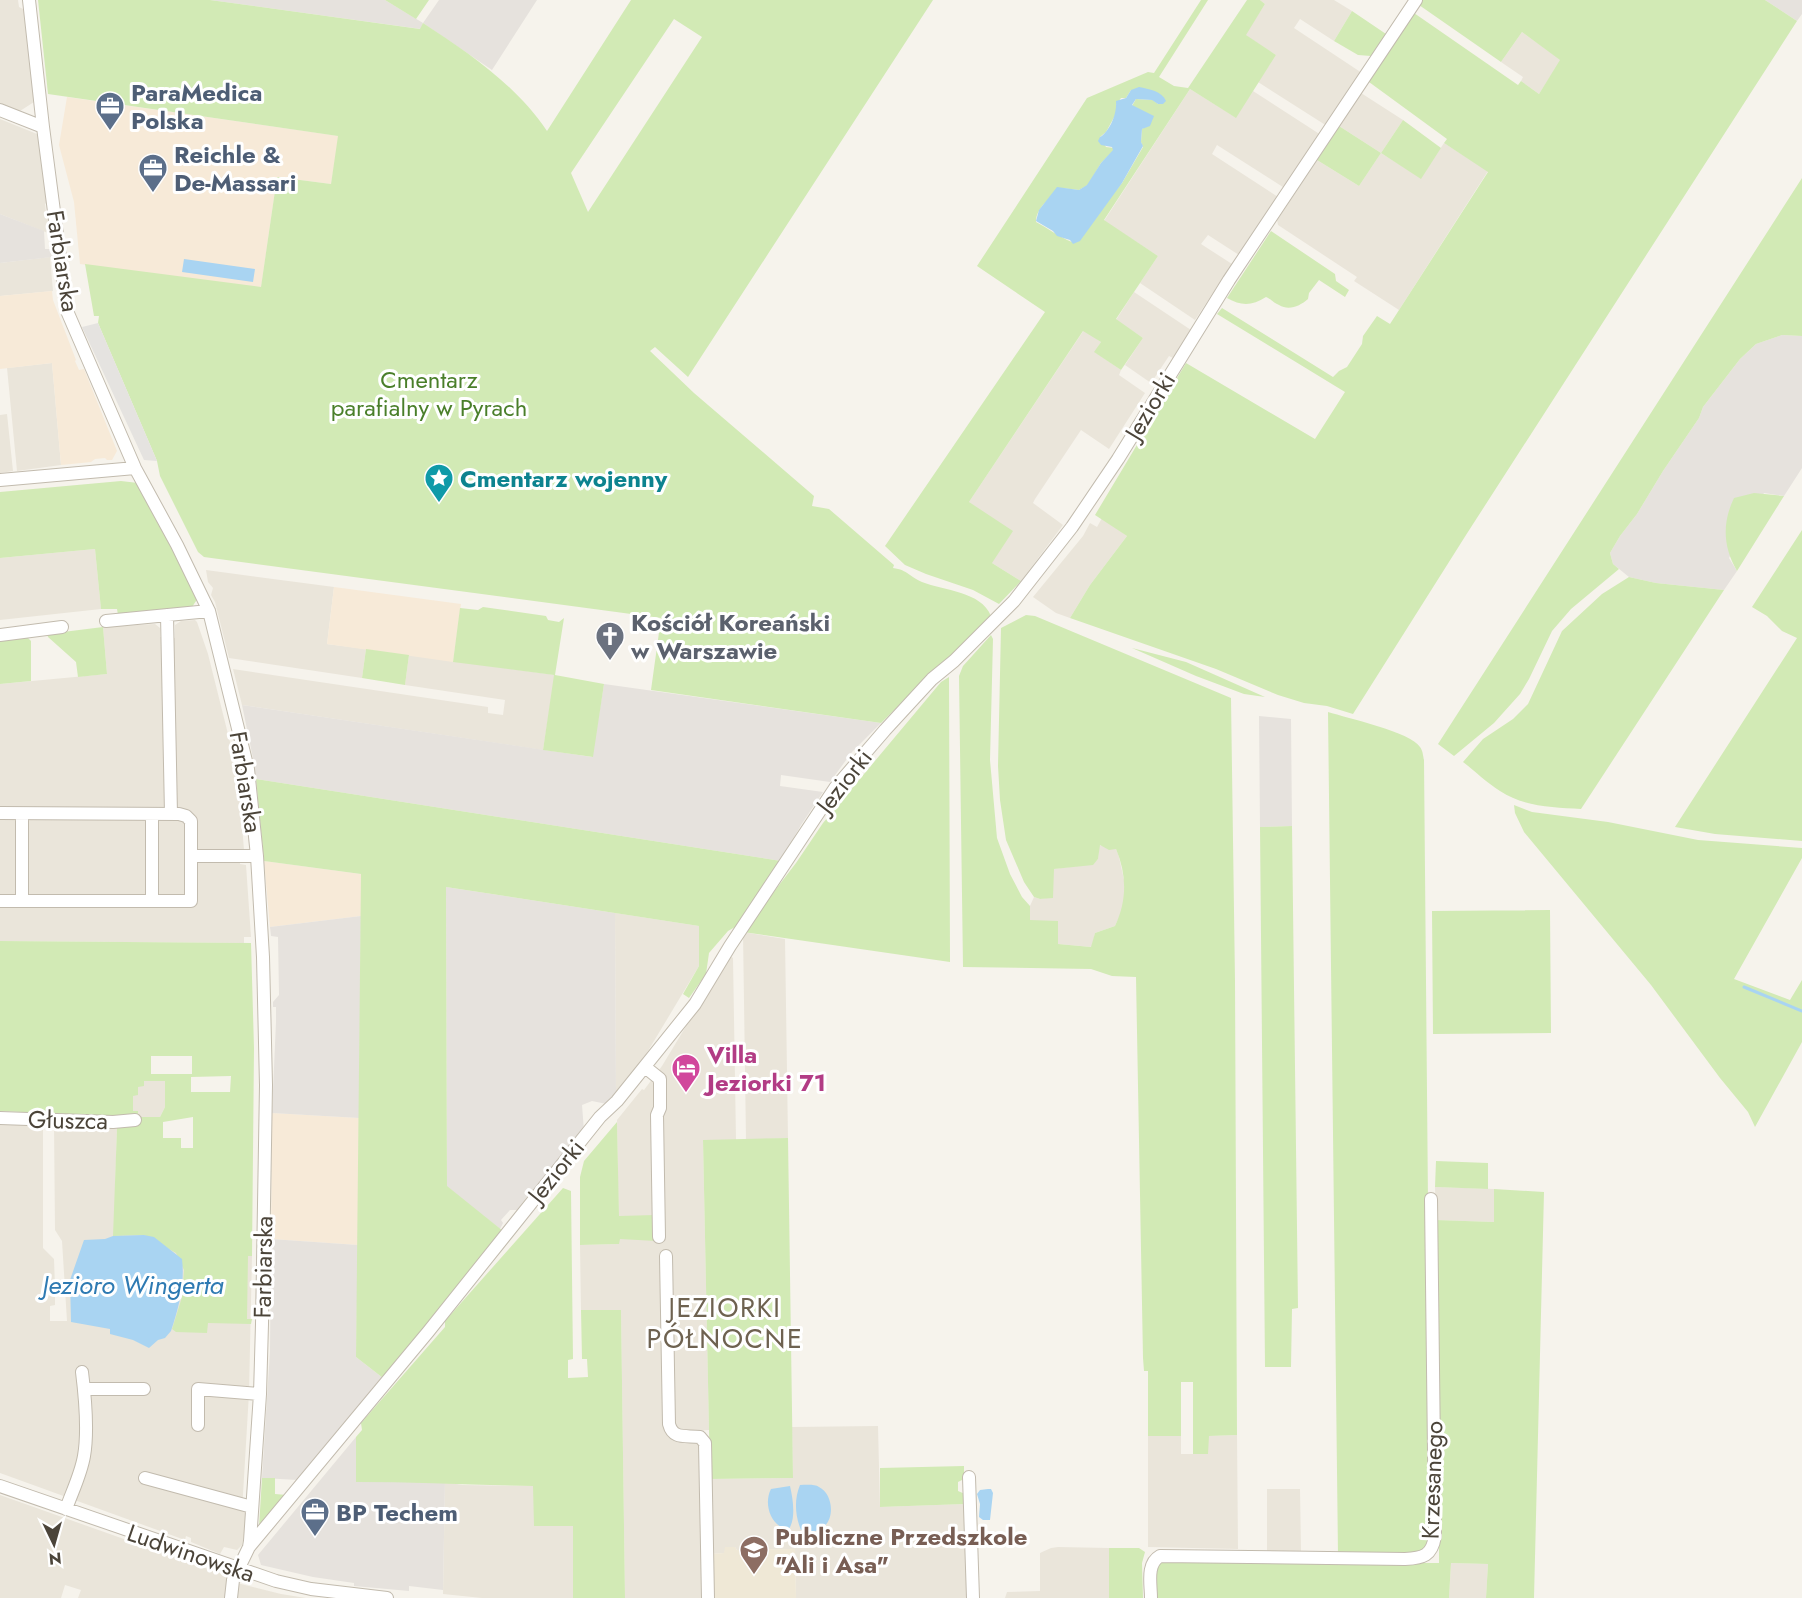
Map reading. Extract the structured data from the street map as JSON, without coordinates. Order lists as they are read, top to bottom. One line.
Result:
{"streets":{"street":["Farbiarska","Jeziorki","Głuszca","Krzesanego","Ludwinowska"]},"crossings":[["Farbiarska","Jeziorki"],["Farbiarska","Ludwinowska"]],"districts":["JEZIORKI PÓŁNOCNE"],"water":["Jezioro Wingerta"],"parks":["Cmentarz parafialny w Pyrach"],"places":{"office":["ParaMedica Polska","Reichle & De-Massari","BP Techem"],"place":["Cmentarz wojenny"],"church":["Kościół Koreański w Warszawie"],"hotel":["Villa Jeziorki 71"],"school or university":["Publiczne Przedszkole \"Ali i Asa\""]},"north":"bottom"}
